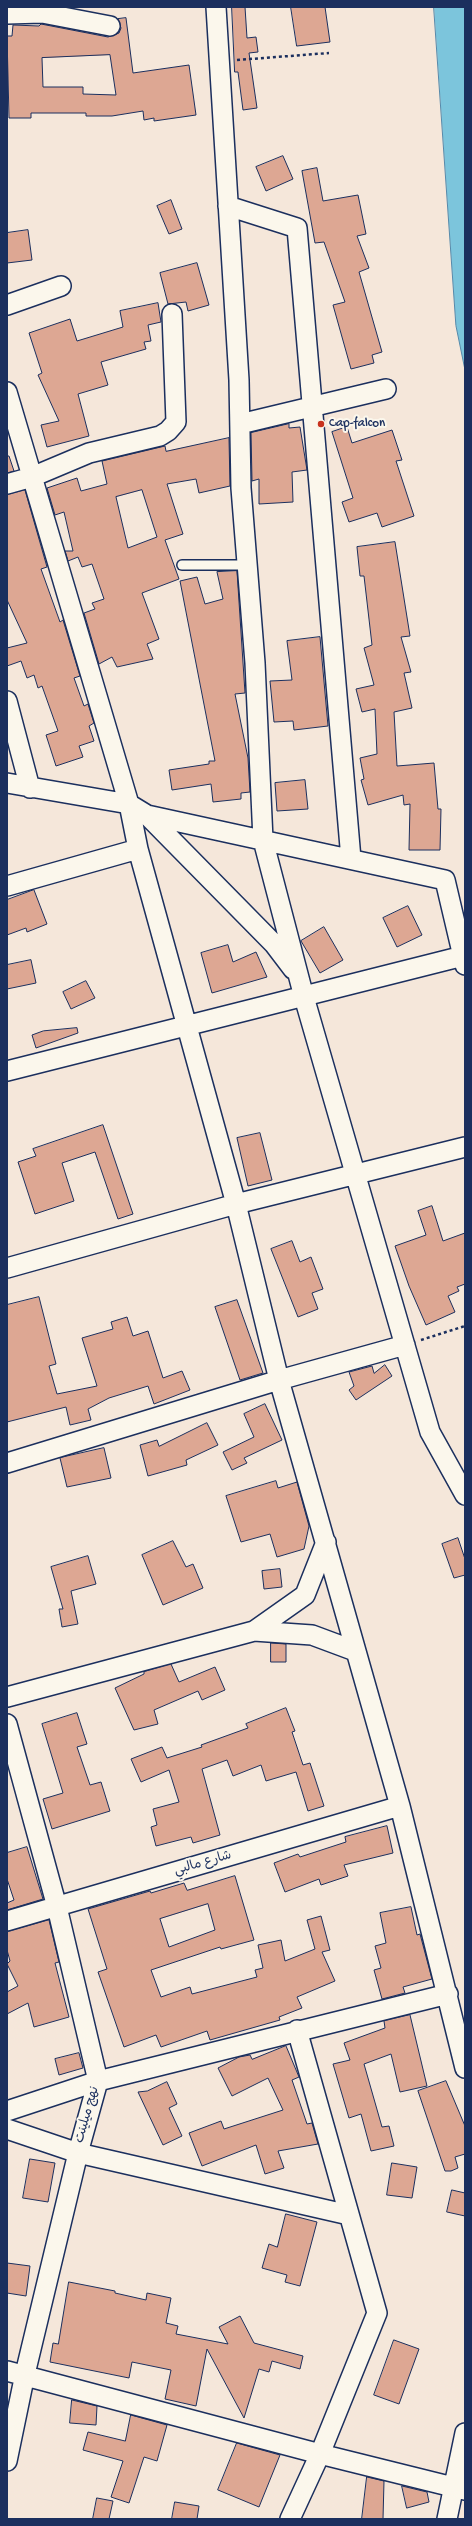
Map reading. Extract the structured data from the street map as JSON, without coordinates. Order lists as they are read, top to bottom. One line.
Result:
{"streets":{"street":["شارع مالبي","نهج ميلينت"]},"crossings":[["شارع مالبي","نهج ميلينت"]],"places":["Cap-falcon"]}
